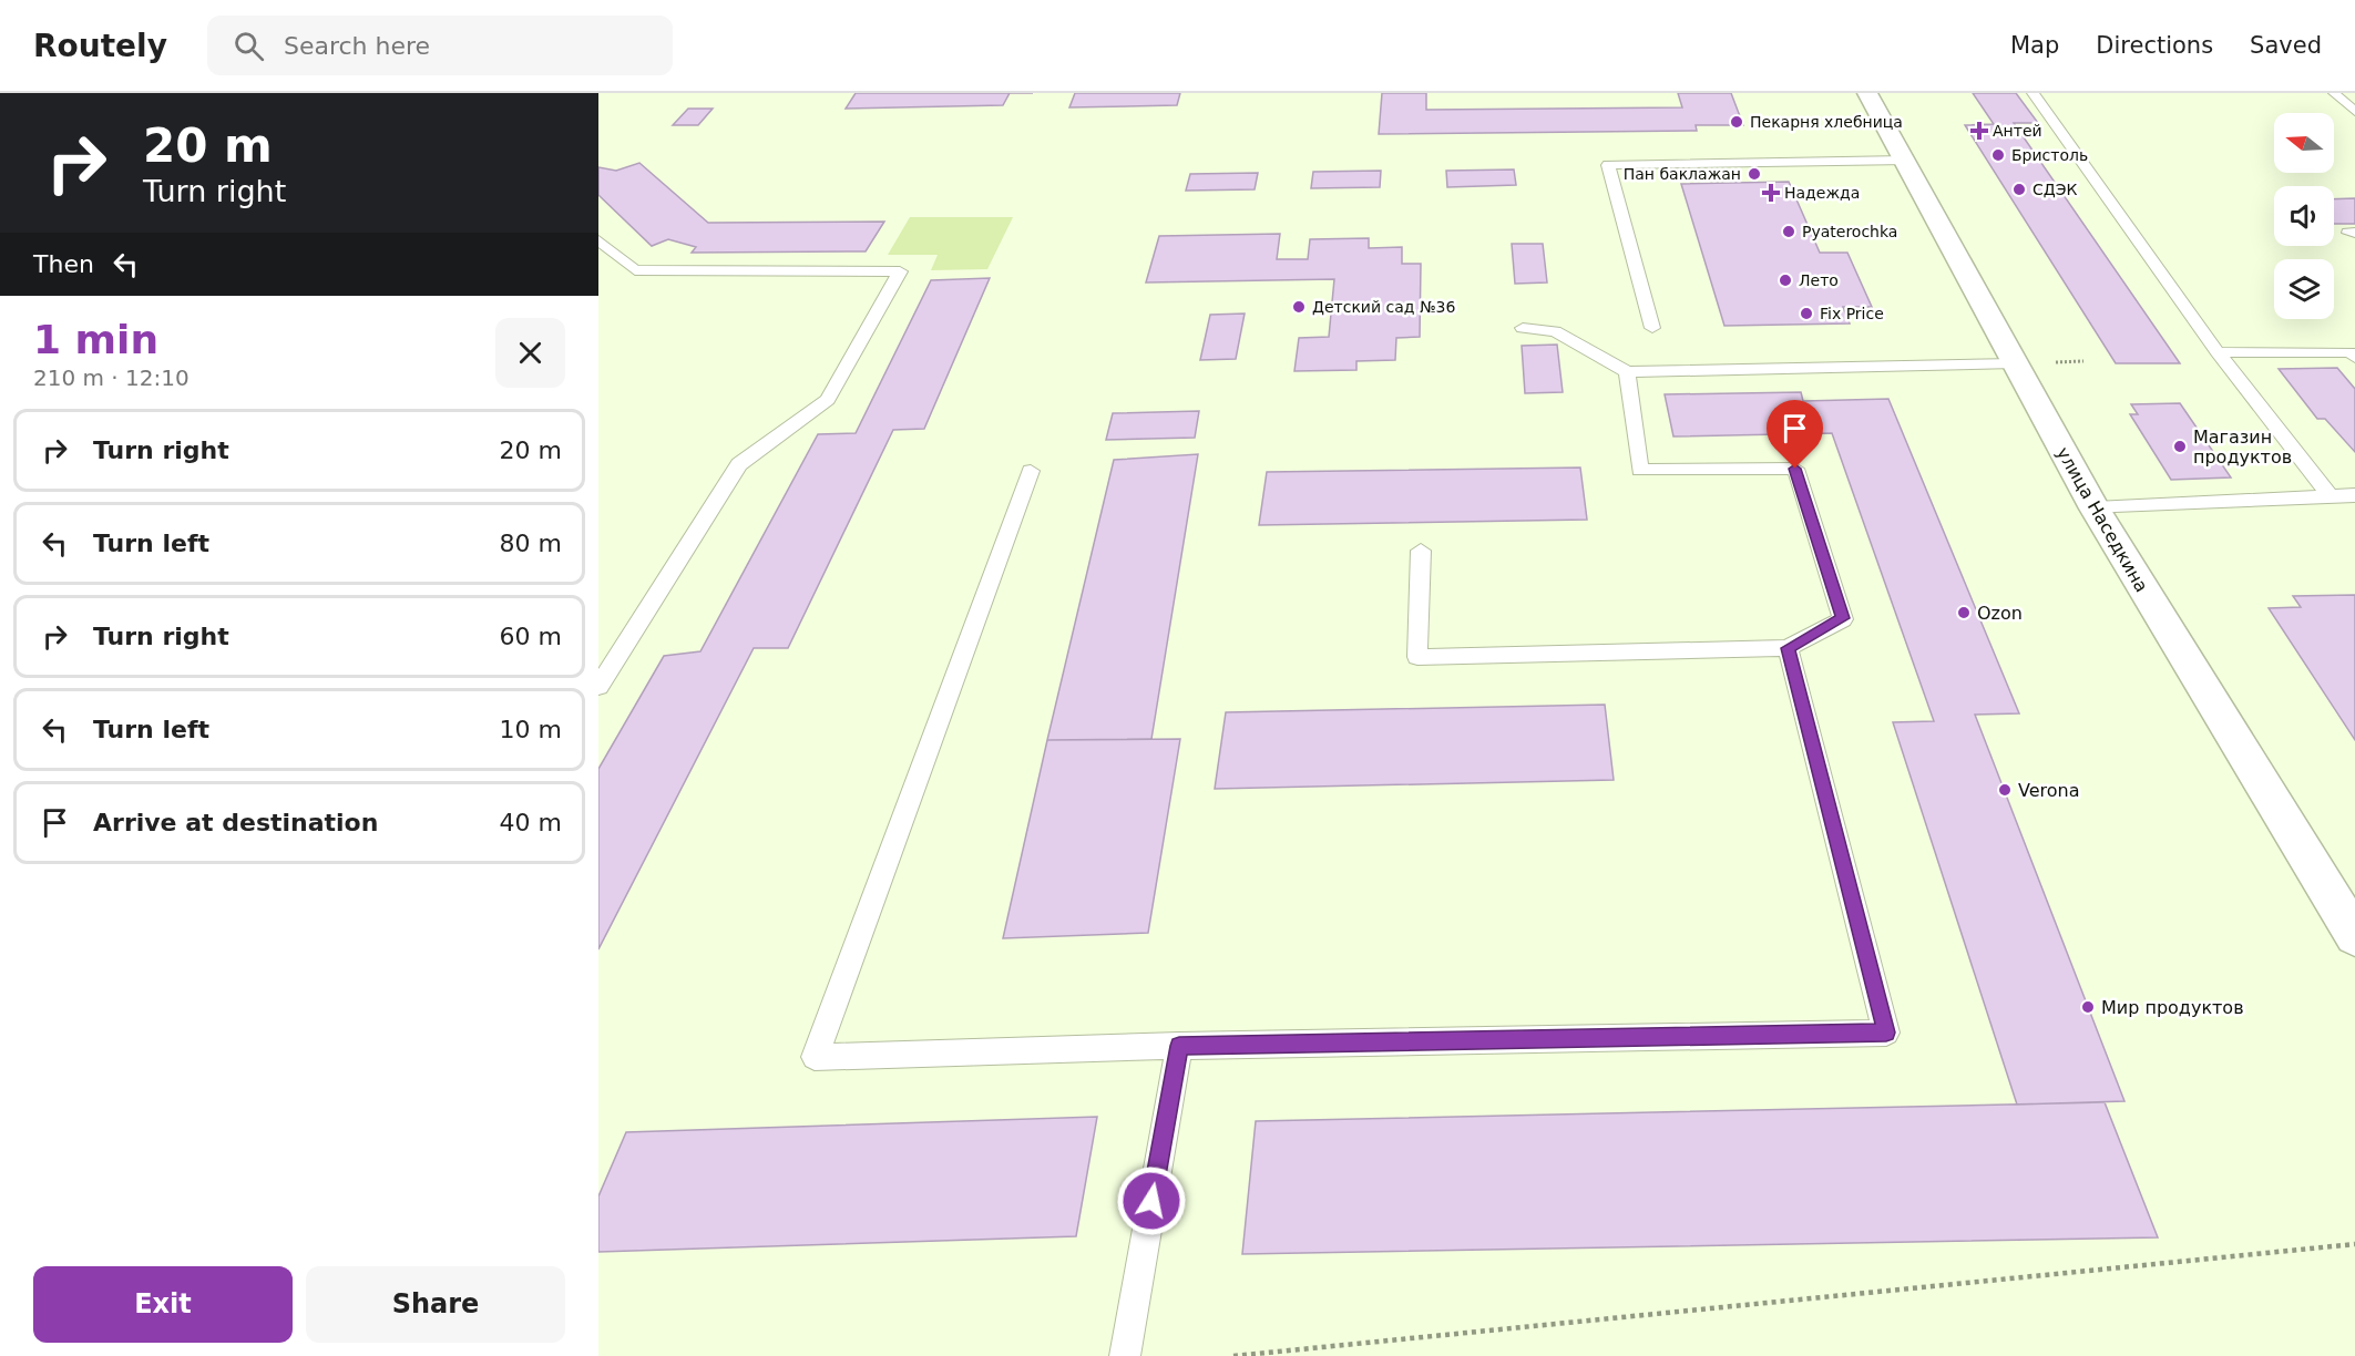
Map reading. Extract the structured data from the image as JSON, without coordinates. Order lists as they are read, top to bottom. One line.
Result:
{"streets":{"street":["улица Наседкина"]},"places":{"other":["Пекарня хлебница","Бристоль","Пан баклажан","СДЭК","Pyaterochka","Лето","Детский сад №36","Fix Price","Магазин продуктов","Ozon","Verona","Мир продуктов"],"health":["Антей","Надежда"]},"north":"left","page":{"header":"Routely","search":"Search here","nav":["Map","Directions","Saved"],"turn":["20 m","Turn right"],"then":"Then","heading":["1 min","210 m · 12:10"],"list":[{"name":"Turn right","value":"20 m"},{"name":"Turn left","value":"80 m"},{"name":"Turn right","value":"60 m"},{"name":"Turn left","value":"10 m"},{"name":"Arrive at destination","value":"40 m"}],"buttons":["Exit","Share"]}}
